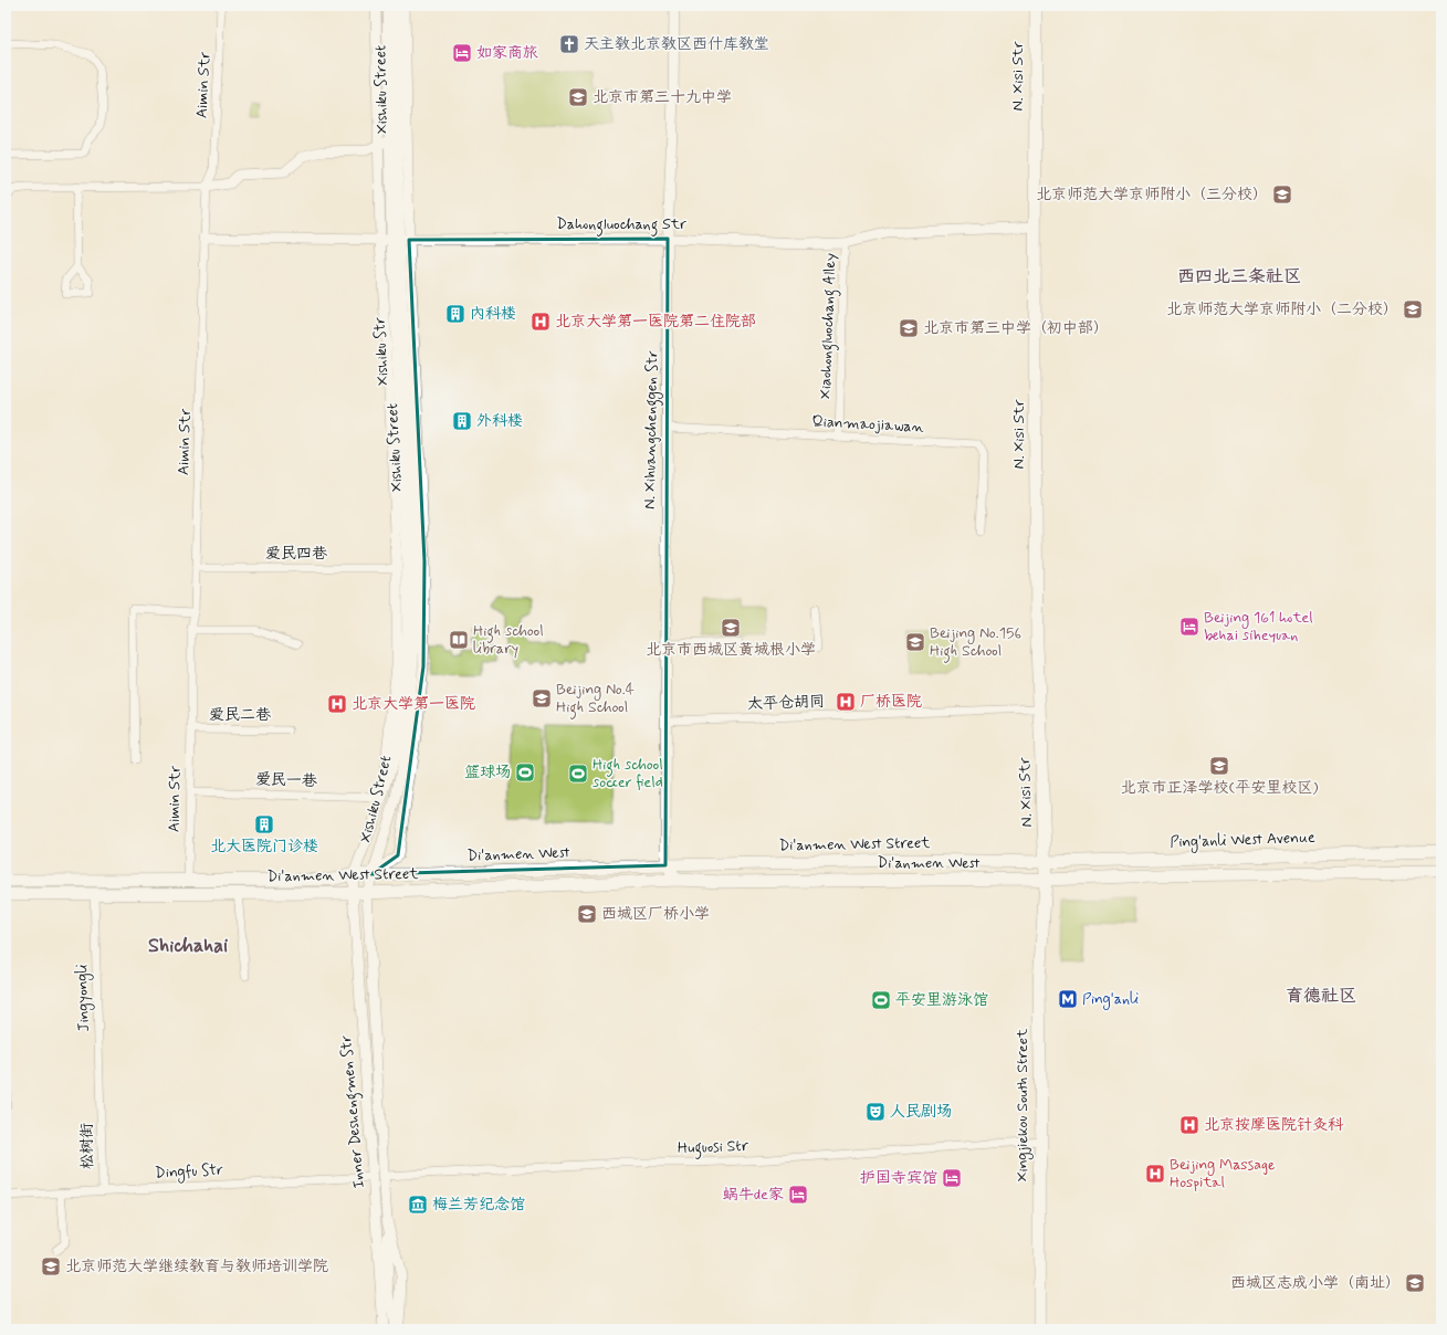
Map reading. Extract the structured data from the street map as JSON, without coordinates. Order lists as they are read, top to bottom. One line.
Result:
{"streets":{"main road":["N. Xisi Str","Ping'anli West Avenue","Di'anmen West Street","Di'anmen West","Xingjiekou South Street"],"street":["Aimin Str","Xishiku Street","Dahongluochang Str","Xiaohongluochang Alley","Xishiku Str","Qianmaojiawan","N. Xihuangchenggen Str","爱民四巷","太平仓胡同","爱民二巷","爱民一巷","Jingyongli","Inner Deshengmen Str","松树街","Huguosi Str","Dingfu Str"]},"crossings":[["N. Xisi Str","Dahongluochang Str"],["N. Xisi Str","太平仓胡同"],["N. Xisi Str","Ping'anli West Avenue"],["N. Xisi Str","Di'anmen West Street"],["N. Xisi Str","Di'anmen West"],["N. Xisi Str","Xingjiekou South Street"],["Aimin Str","Dahongluochang Str"],["Aimin Str","爱民四巷"],["Aimin Str","爱民二巷"],["Aimin Str","爱民一巷"],["Aimin Str","Di'anmen West Street"],["Xishiku Street","Dahongluochang Str"],["Xishiku Street","Xishiku Str"],["Xishiku Street","爱民四巷"],["Xishiku Street","爱民一巷"],["Xishiku Street","Di'anmen West Street"],["Xishiku Street","Di'anmen West"],["Dahongluochang Str","Xiaohongluochang Alley"],["Dahongluochang Str","Xishiku Str"],["Dahongluochang Str","N. Xihuangchenggen Str"],["Xiaohongluochang Alley","Qianmaojiawan"],["Xishiku Str","爱民一巷"],["Xishiku Str","Di'anmen West Street"],["Xishiku Str","Inner Deshengmen Str"],["Qianmaojiawan","N. Xihuangchenggen Str"],["N. Xihuangchenggen Str","太平仓胡同"],["N. Xihuangchenggen Str","Di'anmen West Street"],["N. Xihuangchenggen Str","Di'anmen West"],["Ping'anli West Avenue","Di'anmen West Street"],["Di'anmen West Street","Di'anmen West"],["Di'anmen West Street","Jingyongli"],["Di'anmen West Street","Inner Deshengmen Str"],["Di'anmen West","Xingjiekou South Street"],["Jingyongli","松树街"],["Xingjiekou South Street","Huguosi Str"],["Inner Deshengmen Str","Dingfu Str"],["松树街","Dingfu Str"]],"districts":["西四北三条社区","Shichahai","育德社区"],"places":{"church":["天主教北京教区西什库教堂"],"hotel":["如家商旅","Beijing 161 hotel behai siheyuan","护国寺宾馆","蜗牛de家"],"school or university":["北京市第三十九中学","北京师范大学京师附小（三分校）","北京师范大学京师附小（二分校）","北京市第三中学（初中部）","北京市西城区黄城根小学","Beijing No.156 High School","Beijing No.4 High School","北京市正泽学校(平安里校区)","西城区厂桥小学","北京师范大学继续教育与教师培训学院","西城区志成小学（南址）"],"building":["内科楼","外科楼","北大医院门诊楼"],"hospital":["北京大学第一医院第二住院部","厂桥医院","北京大学第一医院","北京按摩医院针灸科","Beijing Massage Hospital"],"library":["High school library"],"sports":["篮球场","High school soccer field","平安里游泳馆"],"metro station":["Ping'anli"],"theatre":["人民剧场"],"museum":["梅兰芳纪念馆"]}}
